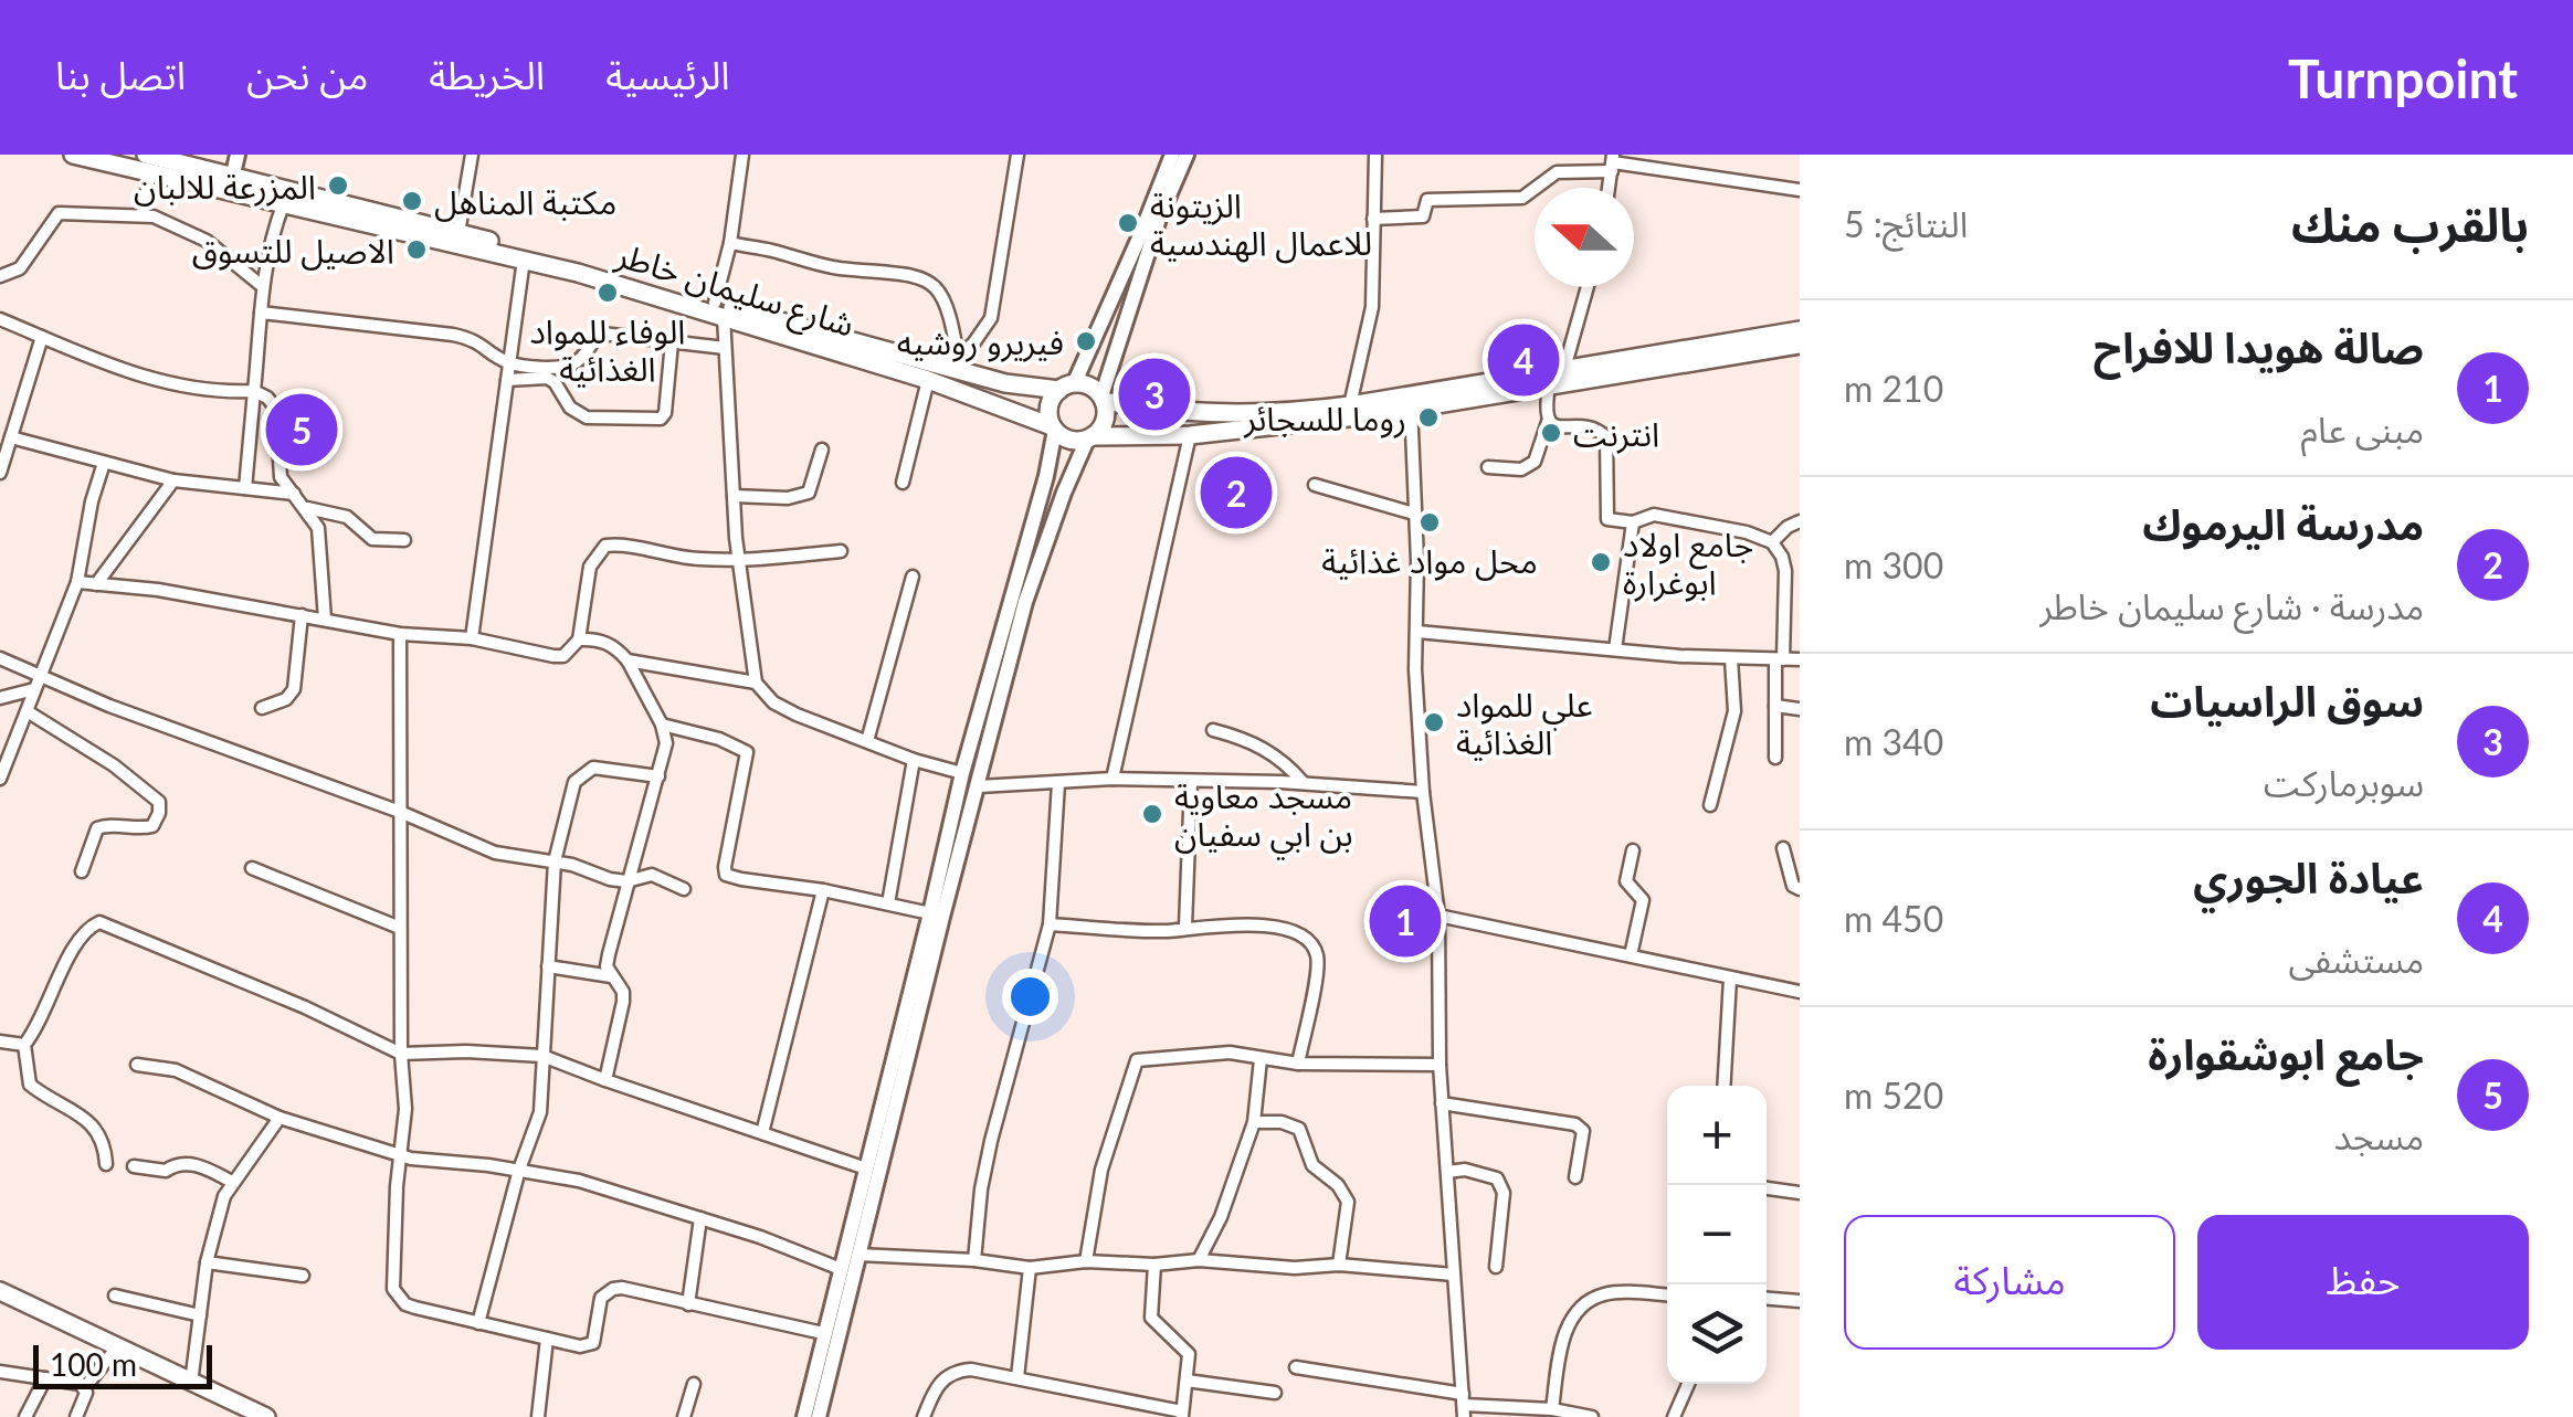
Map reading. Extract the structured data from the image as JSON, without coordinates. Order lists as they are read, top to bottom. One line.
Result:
{"streets":{"main road":["شارع سليمان خاطر"]},"places":["المزرعة للالبان","مكتبة المناهل","الزيتونة للاعمال الهندسية","الاصيل للتسوق","الوفاء للمواد الغذائية","فيريرو روشيه","روما للسجائر","انترنت","محل مواد غذائية","جامع اولاد ابوغرارة","علي للمواد الغذائية","مسجد معاوية بن ابي سفيان"],"scale_bar":"100 m","north":"left","page":{"header":"Turnpoint","nav":["الرئيسية","الخريطة","من نحن","اتصل بنا"],"heading":["بالقرب منك","النتائج: 5"],"list":[{"mark":"1","name":"صالة هويدا للافراح","note":"مبنى عام","value":"210 m"},{"mark":"2","name":"مدرسة اليرموك","note":"مدرسة · شارع سليمان خاطر","value":"300 m"},{"mark":"3","name":"سوق الراسيات","note":"سوبرماركت","value":"340 m"},{"mark":"4","name":"عيادة الجوري","note":"مستشفى","value":"450 m"},{"mark":"5","name":"جامع ابوشقوارة","note":"مسجد","value":"520 m"}],"pins":["4","3","5","2","1"],"map_buttons":["+","−"],"buttons":["حفظ","مشاركة"],"scale":"100 m"}}
